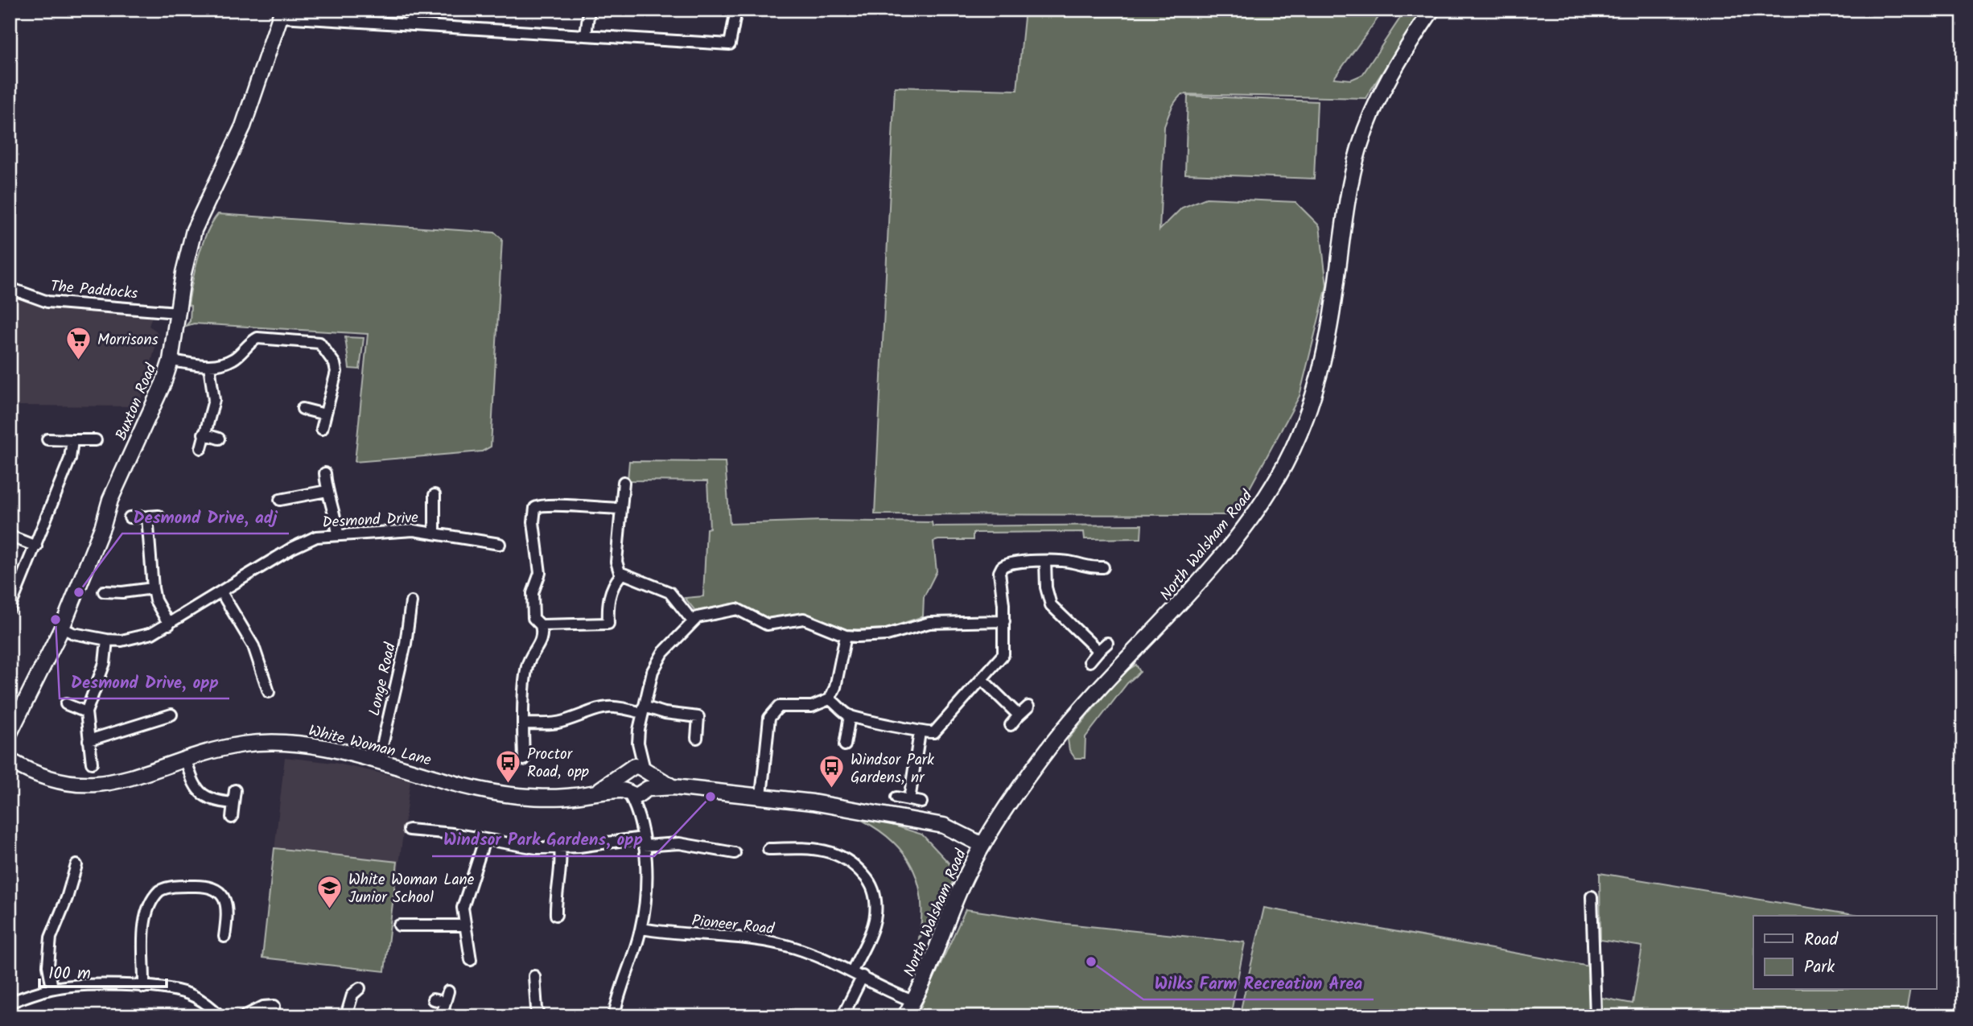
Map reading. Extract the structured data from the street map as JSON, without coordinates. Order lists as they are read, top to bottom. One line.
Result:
{"streets":{"street":["The Paddocks","Buxton Road","Desmond Drive","North Walsham Road","Longe Road","White Woman Lane","Pioneer Road"]},"crossings":[["The Paddocks","Buxton Road"],["Buxton Road","Desmond Drive"],["North Walsham Road","White Woman Lane"],["North Walsham Road","Pioneer Road"],["Longe Road","White Woman Lane"]],"places":{"supermarket":["Morrisons"],"other":["Desmond Drive, adj","Desmond Drive, opp","Windsor Park Gardens, opp","Wilks Farm Recreation Area"],"bus stop":["Proctor Road, opp","Windsor Park Gardens, nr"],"school or university":["White Woman Lane Junior School"]},"legend":["Road","Park"],"scale_bar":"100 m"}
